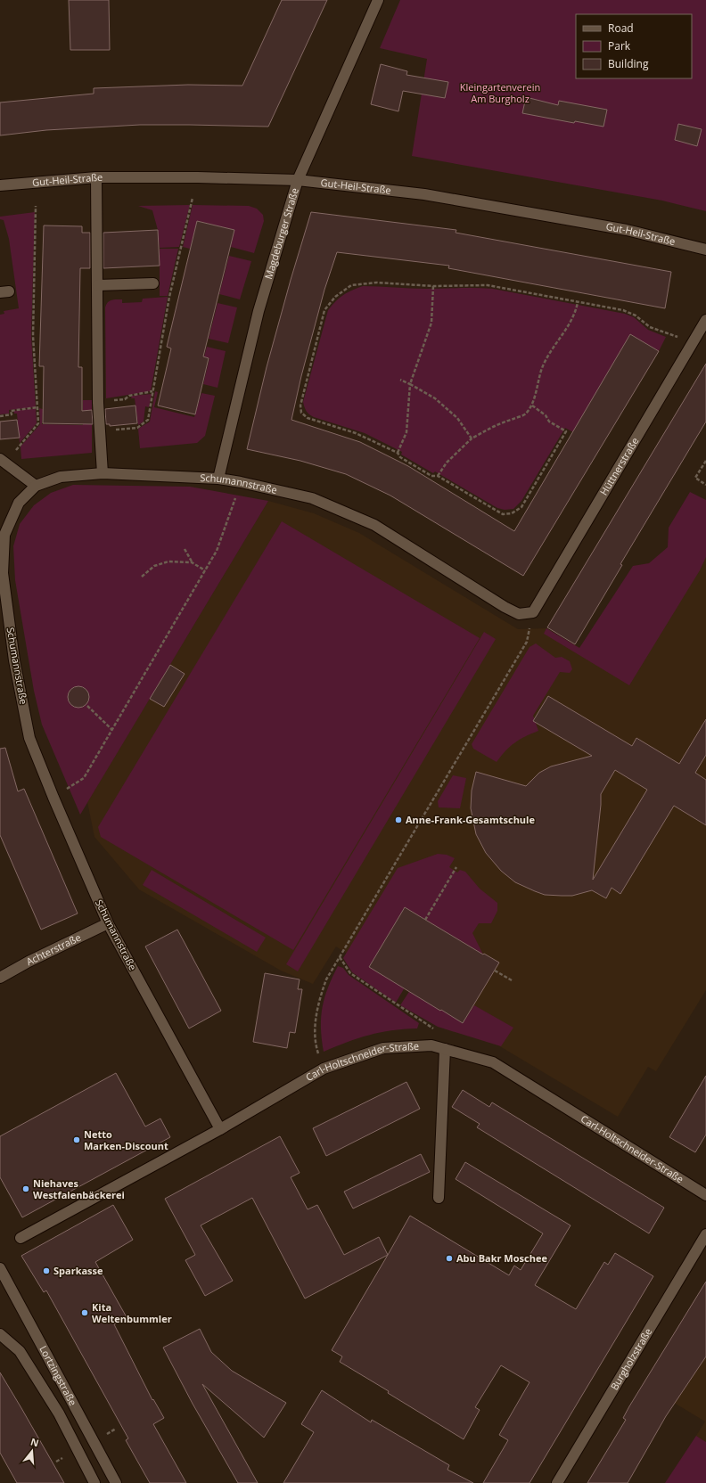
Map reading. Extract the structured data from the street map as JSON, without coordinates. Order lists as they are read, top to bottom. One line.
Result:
{"streets":{"street":["Gut-Heil-Straße","Magdeburger Straße","Hüttnerstraße","Schumannstraße","Achterstraße","Carl-Holtschneider-Straße","Burgholzstraße","Lortzingstraße"]},"crossings":[["Gut-Heil-Straße","Magdeburger Straße"],["Magdeburger Straße","Schumannstraße"],["Hüttnerstraße","Schumannstraße"],["Schumannstraße","Achterstraße"],["Schumannstraße","Carl-Holtschneider-Straße"]],"parks":["Kleingartenverein Am Burgholz"],"places":["Anne-Frank-Gesamtschule","Netto Marken-Discount","Niehaves Westfalenbäckerei","Abu Bakr Moschee","Sparkasse","Kita Weltenbummler"],"legend":["Road","Park","Building"],"north":"top"}
